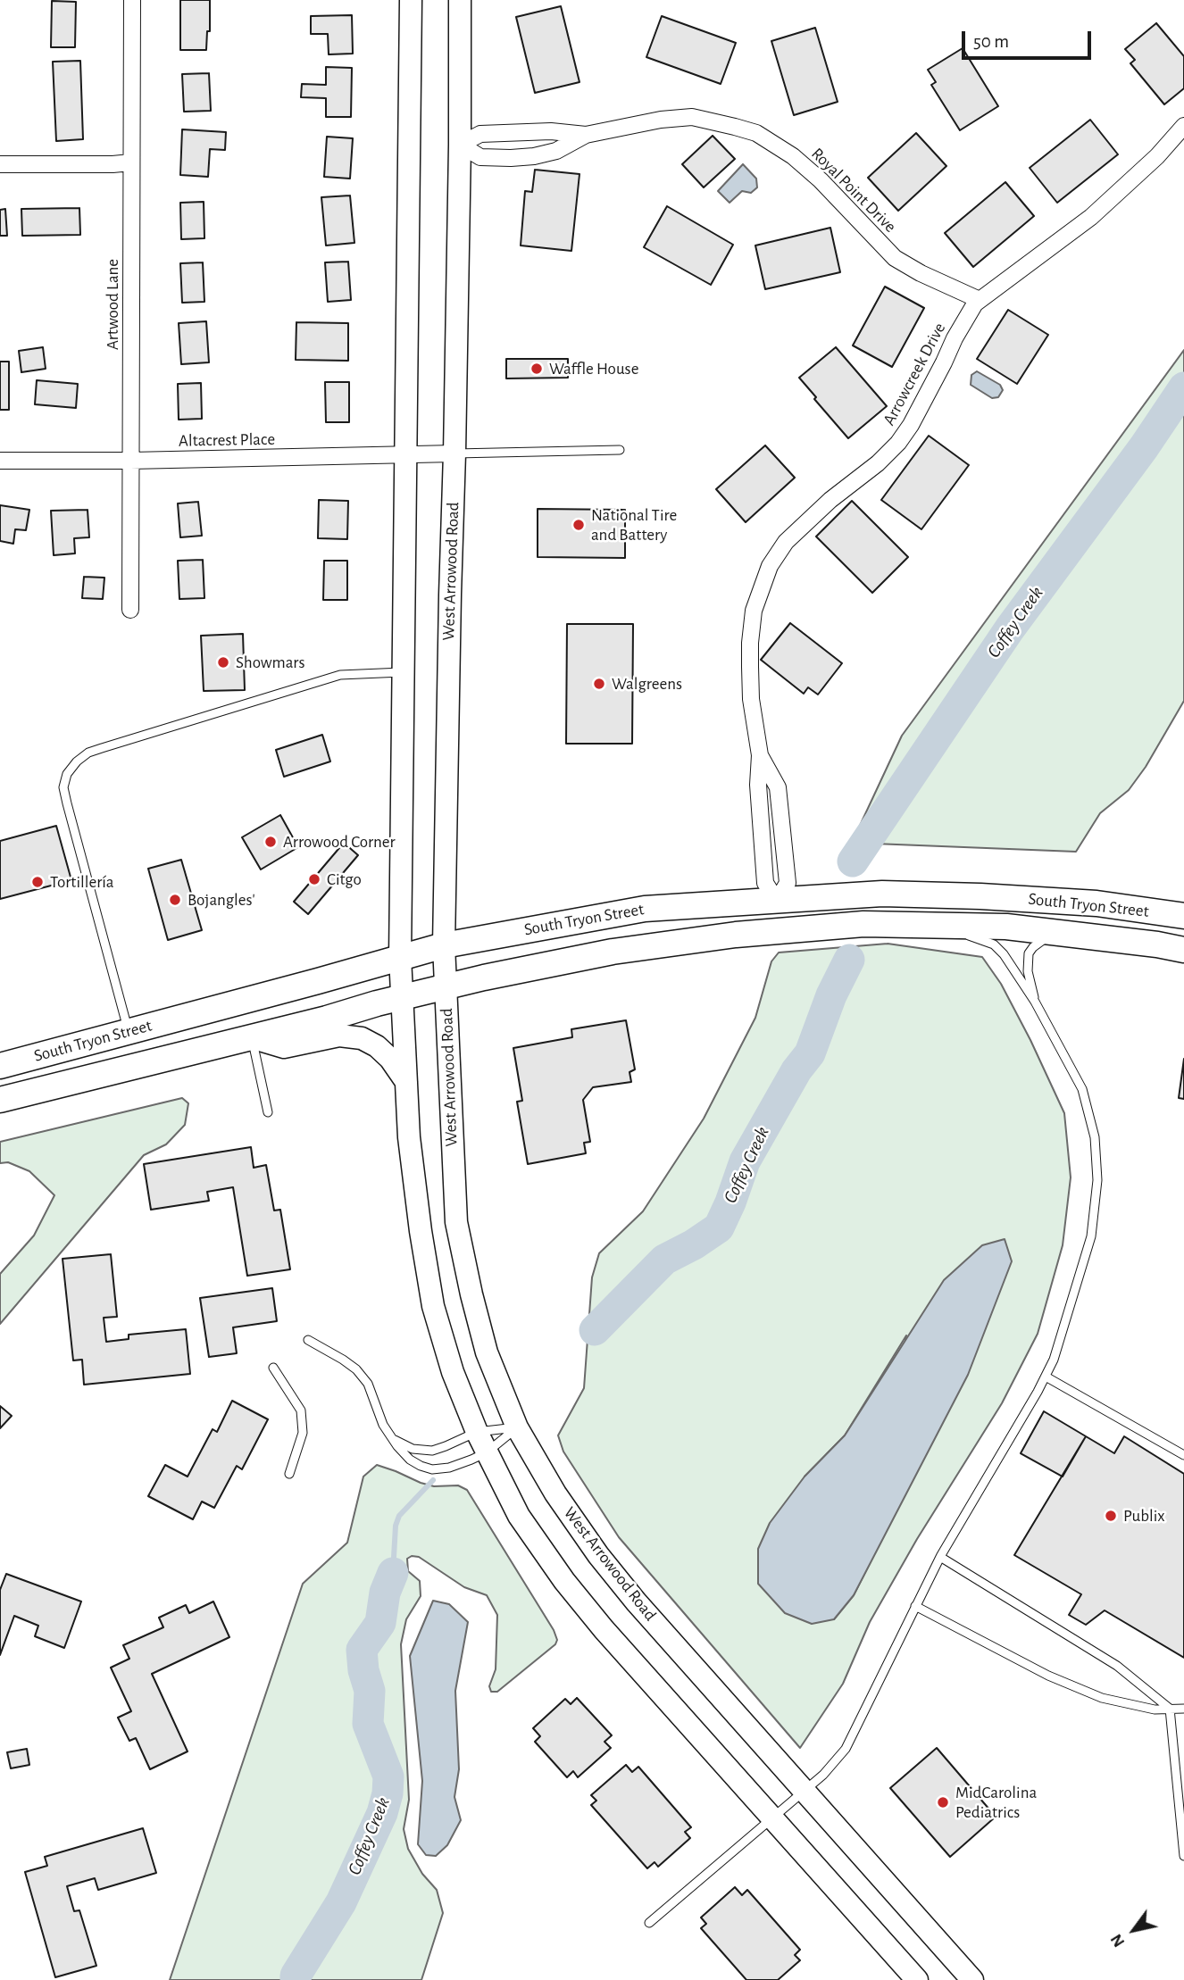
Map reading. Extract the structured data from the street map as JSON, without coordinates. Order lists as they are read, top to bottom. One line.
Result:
{"streets":{"main road":["West Arrowood Road","South Tryon Street"],"street":["Royal Point Drive","Artwood Lane","Arrowcreek Drive","Altacrest Place"]},"crossings":[["Royal Point Drive","Arrowcreek Drive"],["Royal Point Drive","West Arrowood Road"],["Artwood Lane","Altacrest Place"],["Arrowcreek Drive","South Tryon Street"],["Altacrest Place","West Arrowood Road"],["West Arrowood Road","South Tryon Street"]],"water":["Coffey Creek"],"places":["Waffle House","National Tire and Battery","Showmars","Walgreens","Arrowood Corner","Citgo","Tortillería","Bojangles'","Publix","MidCarolina Pediatrics"],"scale_bar":"50 m","north":"bottom left"}
